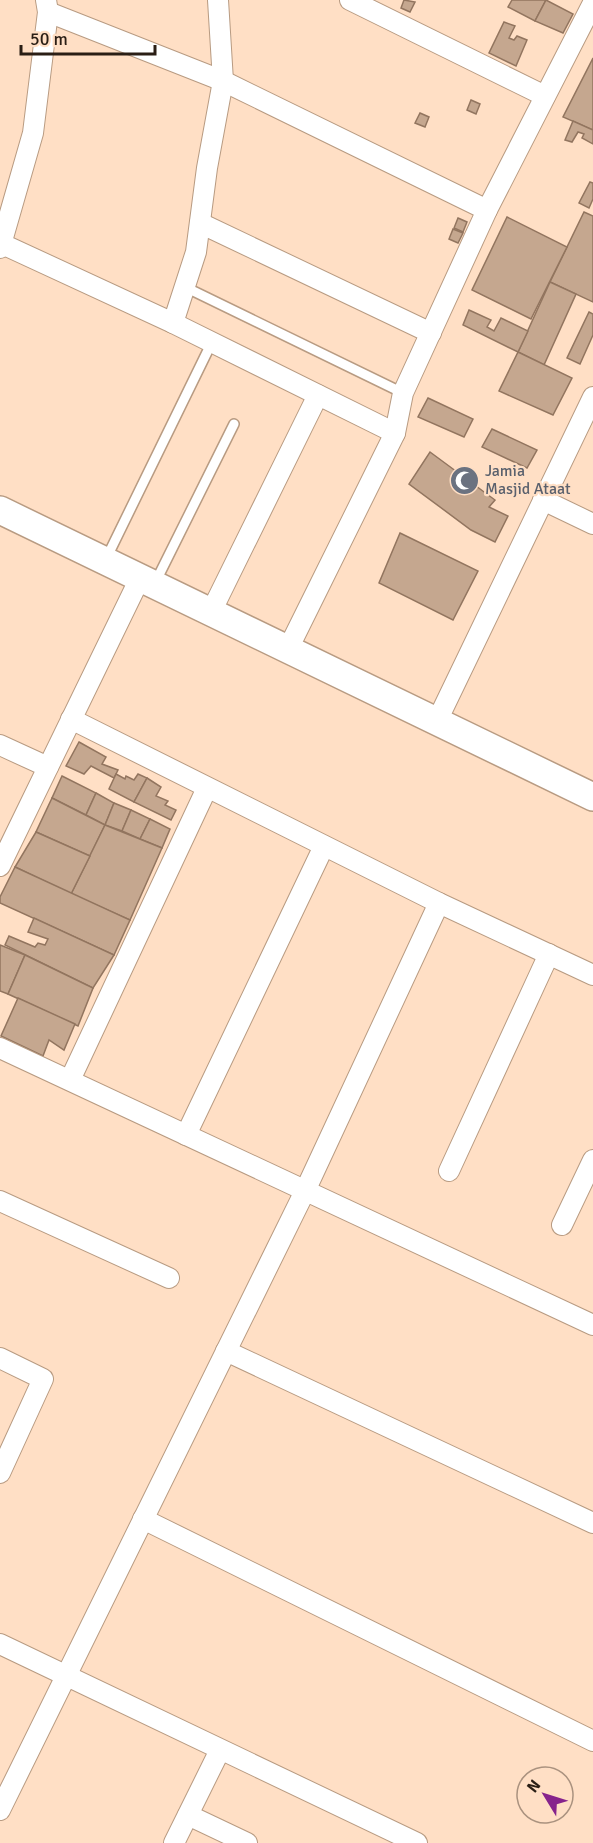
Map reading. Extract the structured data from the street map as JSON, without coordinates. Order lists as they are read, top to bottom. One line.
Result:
{"places":{"mosque":["Jamia Masjid Ataat"]},"scale_bar":"50 m","north":"top left"}
